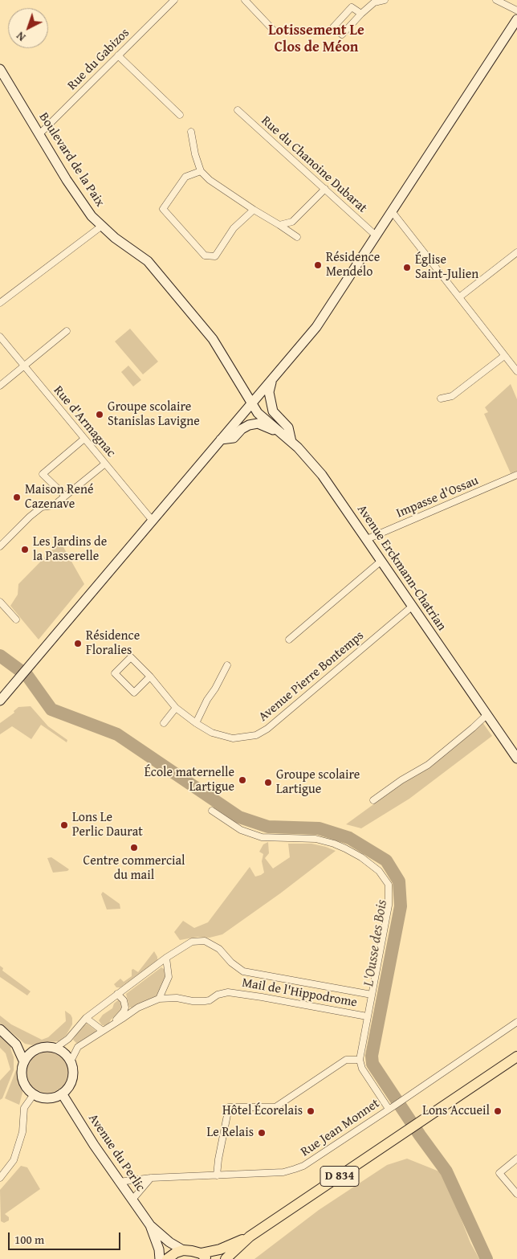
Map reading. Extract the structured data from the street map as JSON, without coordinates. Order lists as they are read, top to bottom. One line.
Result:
{"streets":{"main road":["Boulevard de la Paix","Avenue Erckmann-Chatrian","Avenue du Perlic","D 834"],"street":["Rue du Gabizos","Rue du Chanoine Dubarat","Rue d'Armagnac","Impasse d'Ossau","Avenue Pierre Bontemps","Mail de l'Hippodrome","Rue Jean Monnet"]},"crossings":[["Rue du Gabizos","Boulevard de la Paix"],["Boulevard de la Paix","Avenue Erckmann-Chatrian"],["Impasse d'Ossau","Avenue Erckmann-Chatrian"],["Avenue Erckmann-Chatrian","Avenue Pierre Bontemps"],["Mail de l'Hippodrome","Avenue du Perlic"],["Rue Jean Monnet","Avenue du Perlic"]],"districts":["Lotissement Le Clos de Méon"],"water":["L'Ousse des Bois"],"places":["Résidence Mendelo","Église Saint-Julien","Groupe scolaire Stanislas Lavigne","Maison René Cazenave","Les Jardins de la Passerelle","Résidence Floralies","École maternelle Lartigue","Groupe scolaire Lartigue","Lons Le Perlic Daurat","Centre commercial du mail","Hôtel Écorelais","Lons Accueil","Le Relais"],"scale_bar":"100 m","north":"bottom left"}
